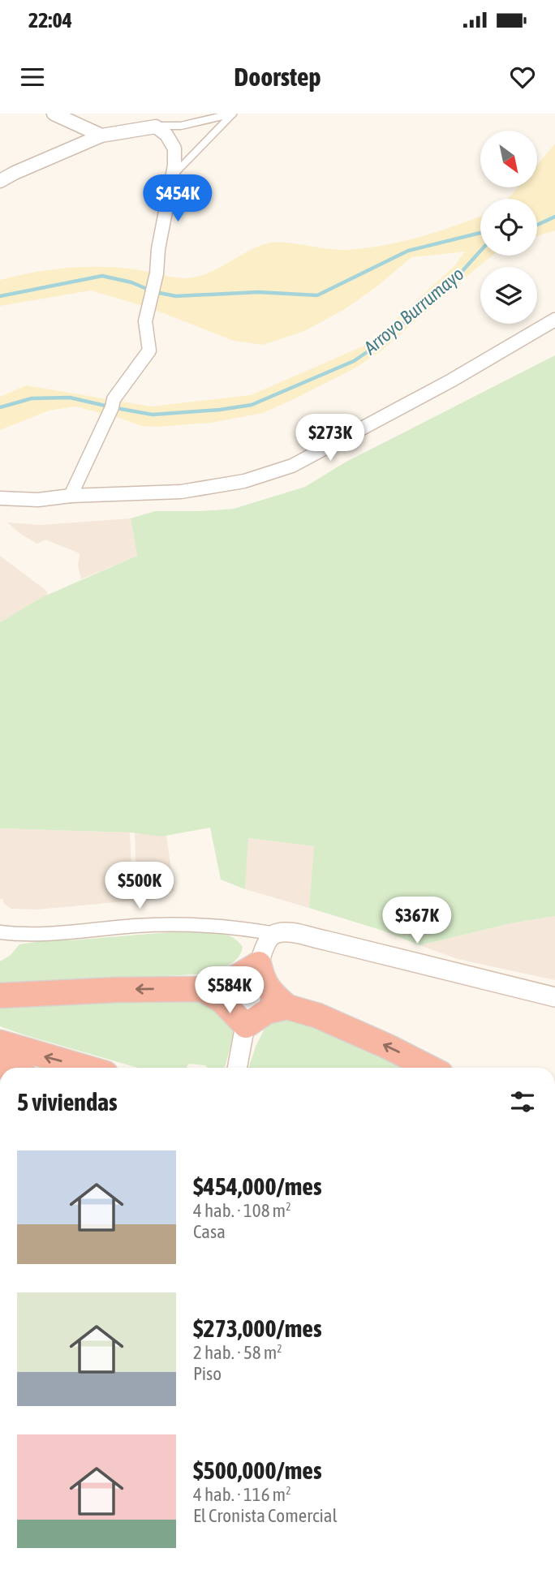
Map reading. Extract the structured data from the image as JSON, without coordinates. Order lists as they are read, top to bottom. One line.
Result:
{"water":["Arroyo Burrumayo"],"north":"bottom right","page":{"status":"22:04","header":"Doorstep","price":["$454K","$273K","$500K","$367K","$584K"],"heading":"5 viviendas","list":[{"name":"$454,000/mes","note":"4 hab. · 108 m² · Casa"},{"name":"$273,000/mes","note":"2 hab. · 58 m² · Piso"},{"name":"$500,000/mes","note":"4 hab. · 116 m² · El Cronista Comercial"}]}}
